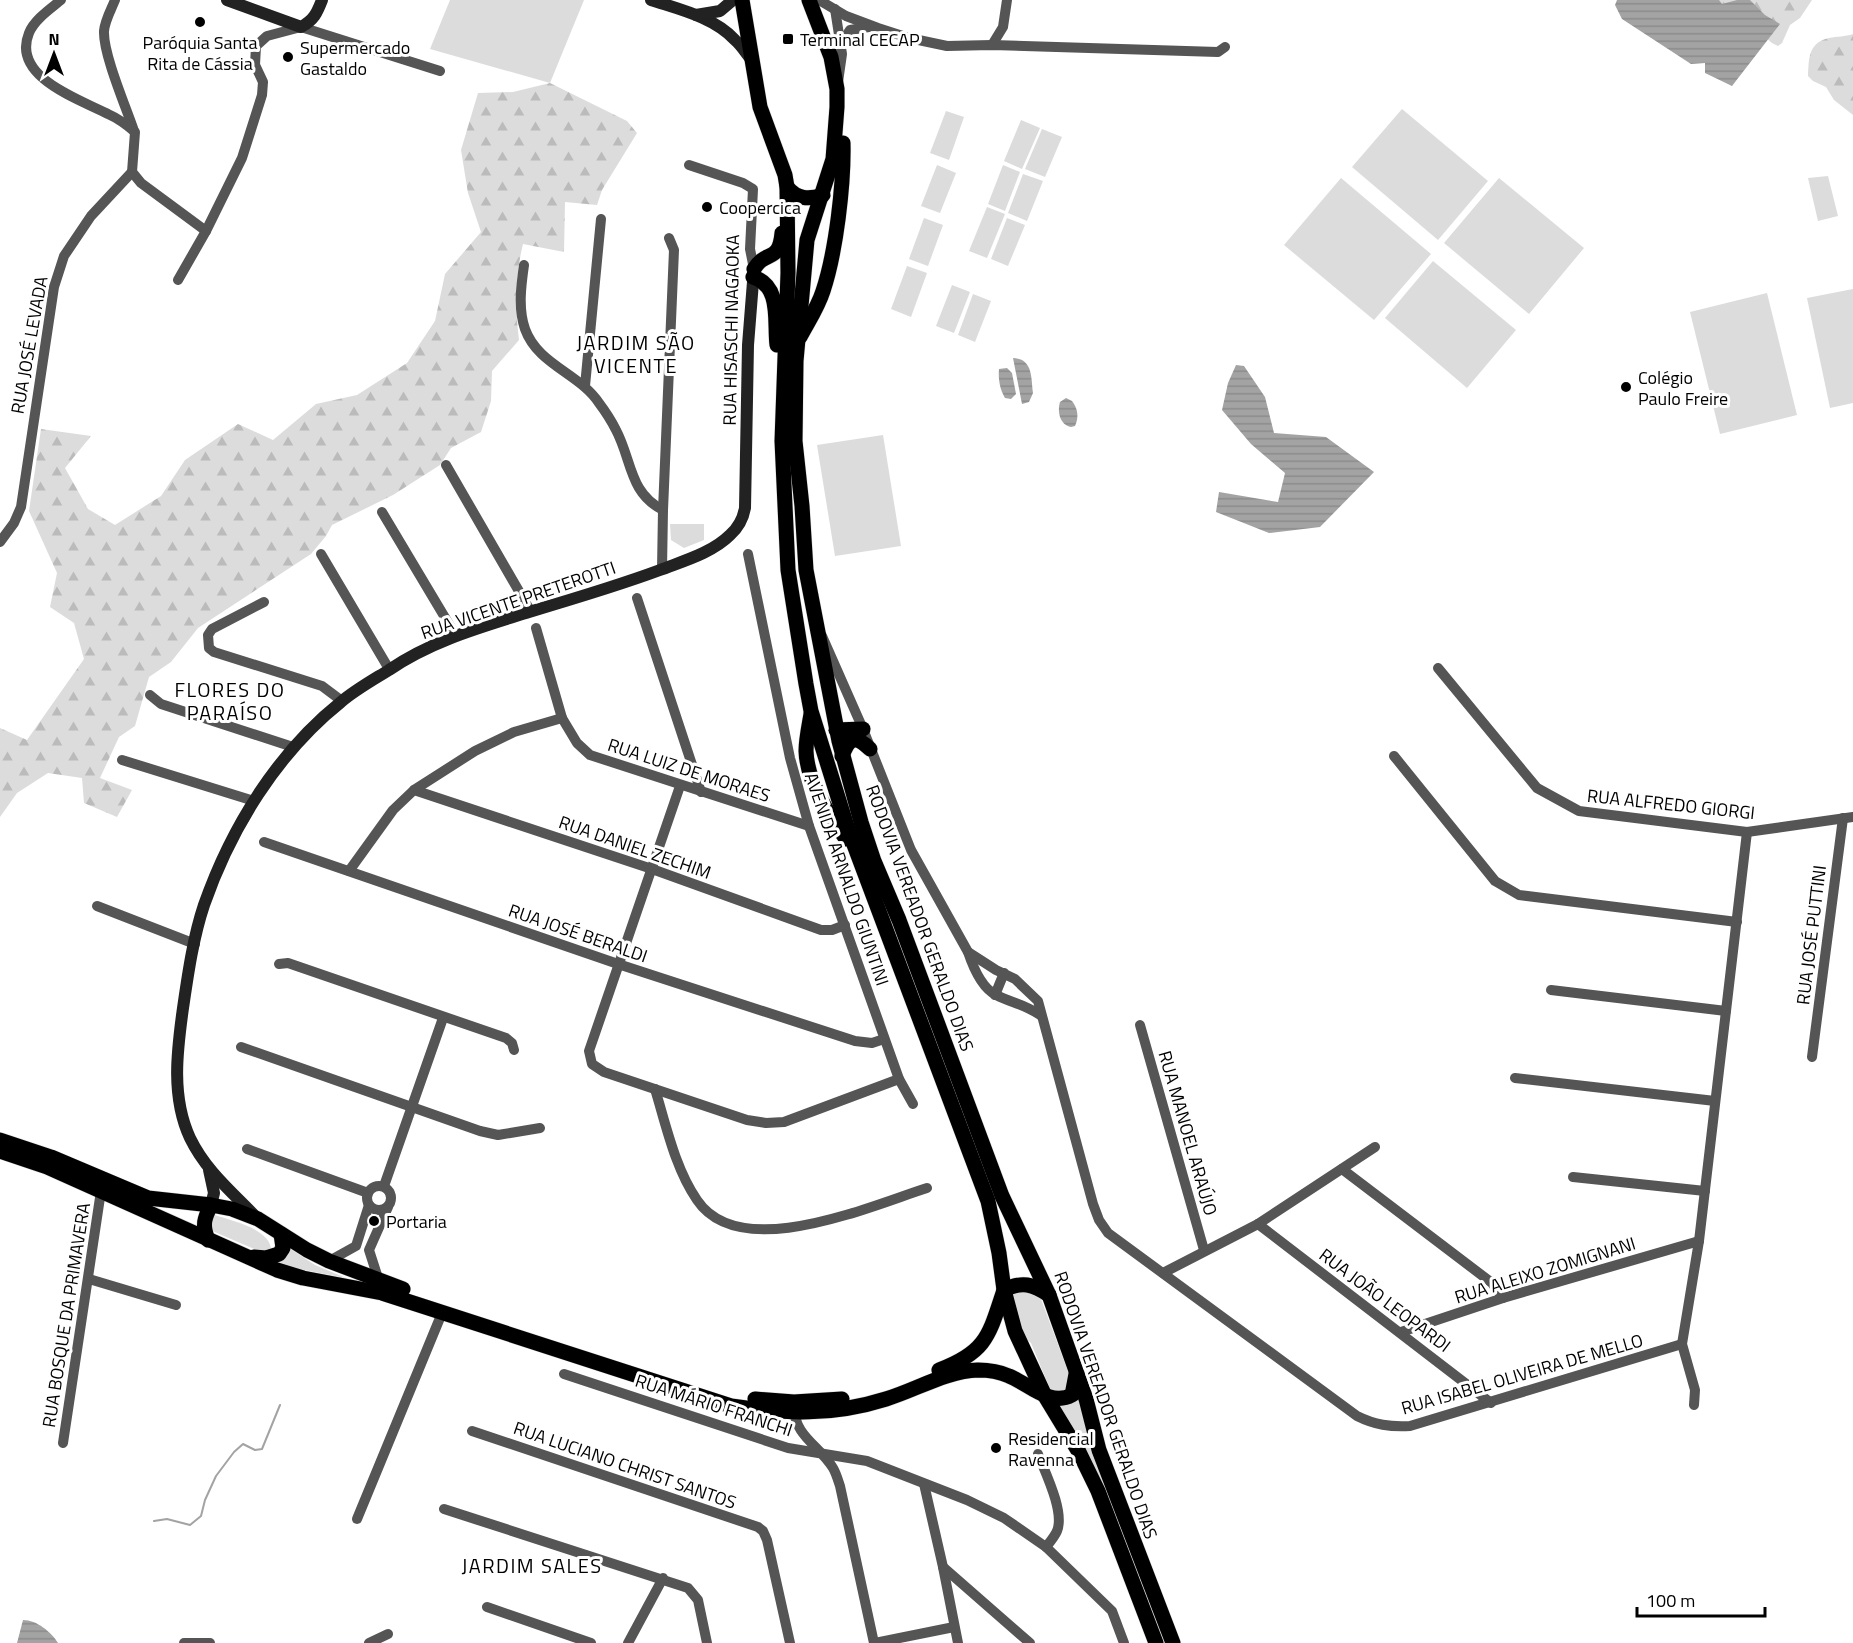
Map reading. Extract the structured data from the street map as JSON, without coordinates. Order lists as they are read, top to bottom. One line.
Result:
{"streets":{"main road":["RODOVIA VEREADOR GERALDO DIAS"],"street":["RUA HISASCHI NAGAOKA","RUA JOSÉ LEVADA","RUA VICENTE PRETEROTTI","RUA LUIZ DE MORAES","RUA ALFREDO GIORGI","RUA DANIEL ZECHIM","AVENIDA ARNALDO GIUNTINI","RUA JOSÉ BERALDI","RUA JOSÉ PUTTINI","RUA MANOEL ARAÚJO","RUA ALEIXO ZOMIGNANI","RUA JOÃO LEOPARDI","RUA BOSQUE DA PRIMAVERA","RUA ISABEL OLIVEIRA DE MELLO","RUA MÁRIO FRANCHI","RUA LUCIANO CHRIST SANTOS"]},"crossings":[["RUA HISASCHI NAGAOKA","RUA VICENTE PRETEROTTI"],["RUA LUIZ DE MORAES","AVENIDA ARNALDO GIUNTINI"],["RUA ALFREDO GIORGI","RUA JOSÉ PUTTINI"],["RUA DANIEL ZECHIM","AVENIDA ARNALDO GIUNTINI"],["AVENIDA ARNALDO GIUNTINI","RUA JOSÉ BERALDI"],["RUA ALEIXO ZOMIGNANI","RUA JOÃO LEOPARDI"],["RUA JOÃO LEOPARDI","RUA ISABEL OLIVEIRA DE MELLO"]],"districts":["JARDIM SÃO VICENTE","FLORES DO PARAÍSO","JARDIM SALES"],"places":{"other":["Paróquia Santa Rita de Cássia","Supermercado Gastaldo","Coopercica","Colégio Paulo Freire","Portaria","Residencial Ravenna"],"transit":["Terminal CECAP"]},"scale_bar":"100 m","north":"top"}
